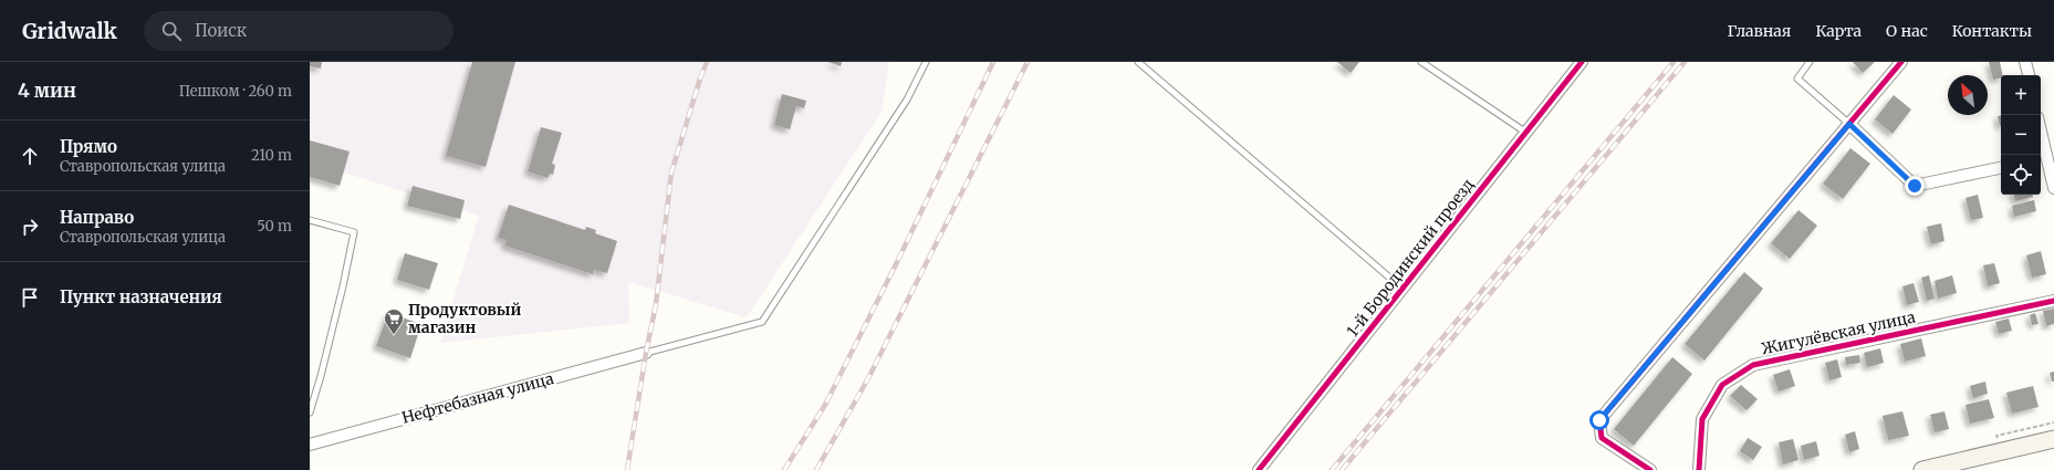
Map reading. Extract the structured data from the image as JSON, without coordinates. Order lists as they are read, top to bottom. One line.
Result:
{"streets":{"street":["1-й Бородинский проезд","Жигулёвская улица","Нефтебазная улица"]},"places":{"supermarket":["Продуктовый магазин"]},"north":"top left","page":{"header":"Gridwalk","search":"Поиск","nav":["Главная","Карта","О нас","Контакты"],"heading":["4 мин","Пешком · 260 m"],"map_buttons":["+","−"],"list":[["Прямо","Ставропольская улица","210 m"],["Направо","Ставропольская улица","50 m"],"Пункт назначения"]}}
